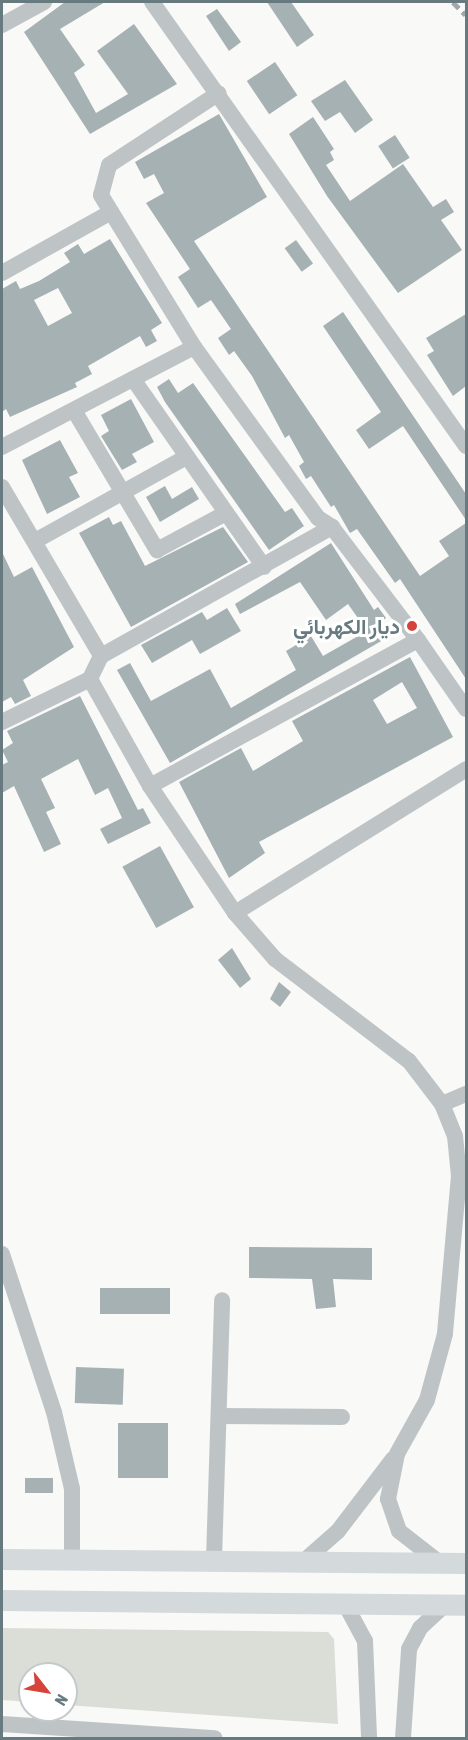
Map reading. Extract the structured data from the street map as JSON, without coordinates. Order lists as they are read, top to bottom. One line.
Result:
{"places":["ديار الكهربائي"],"north":"bottom right"}
